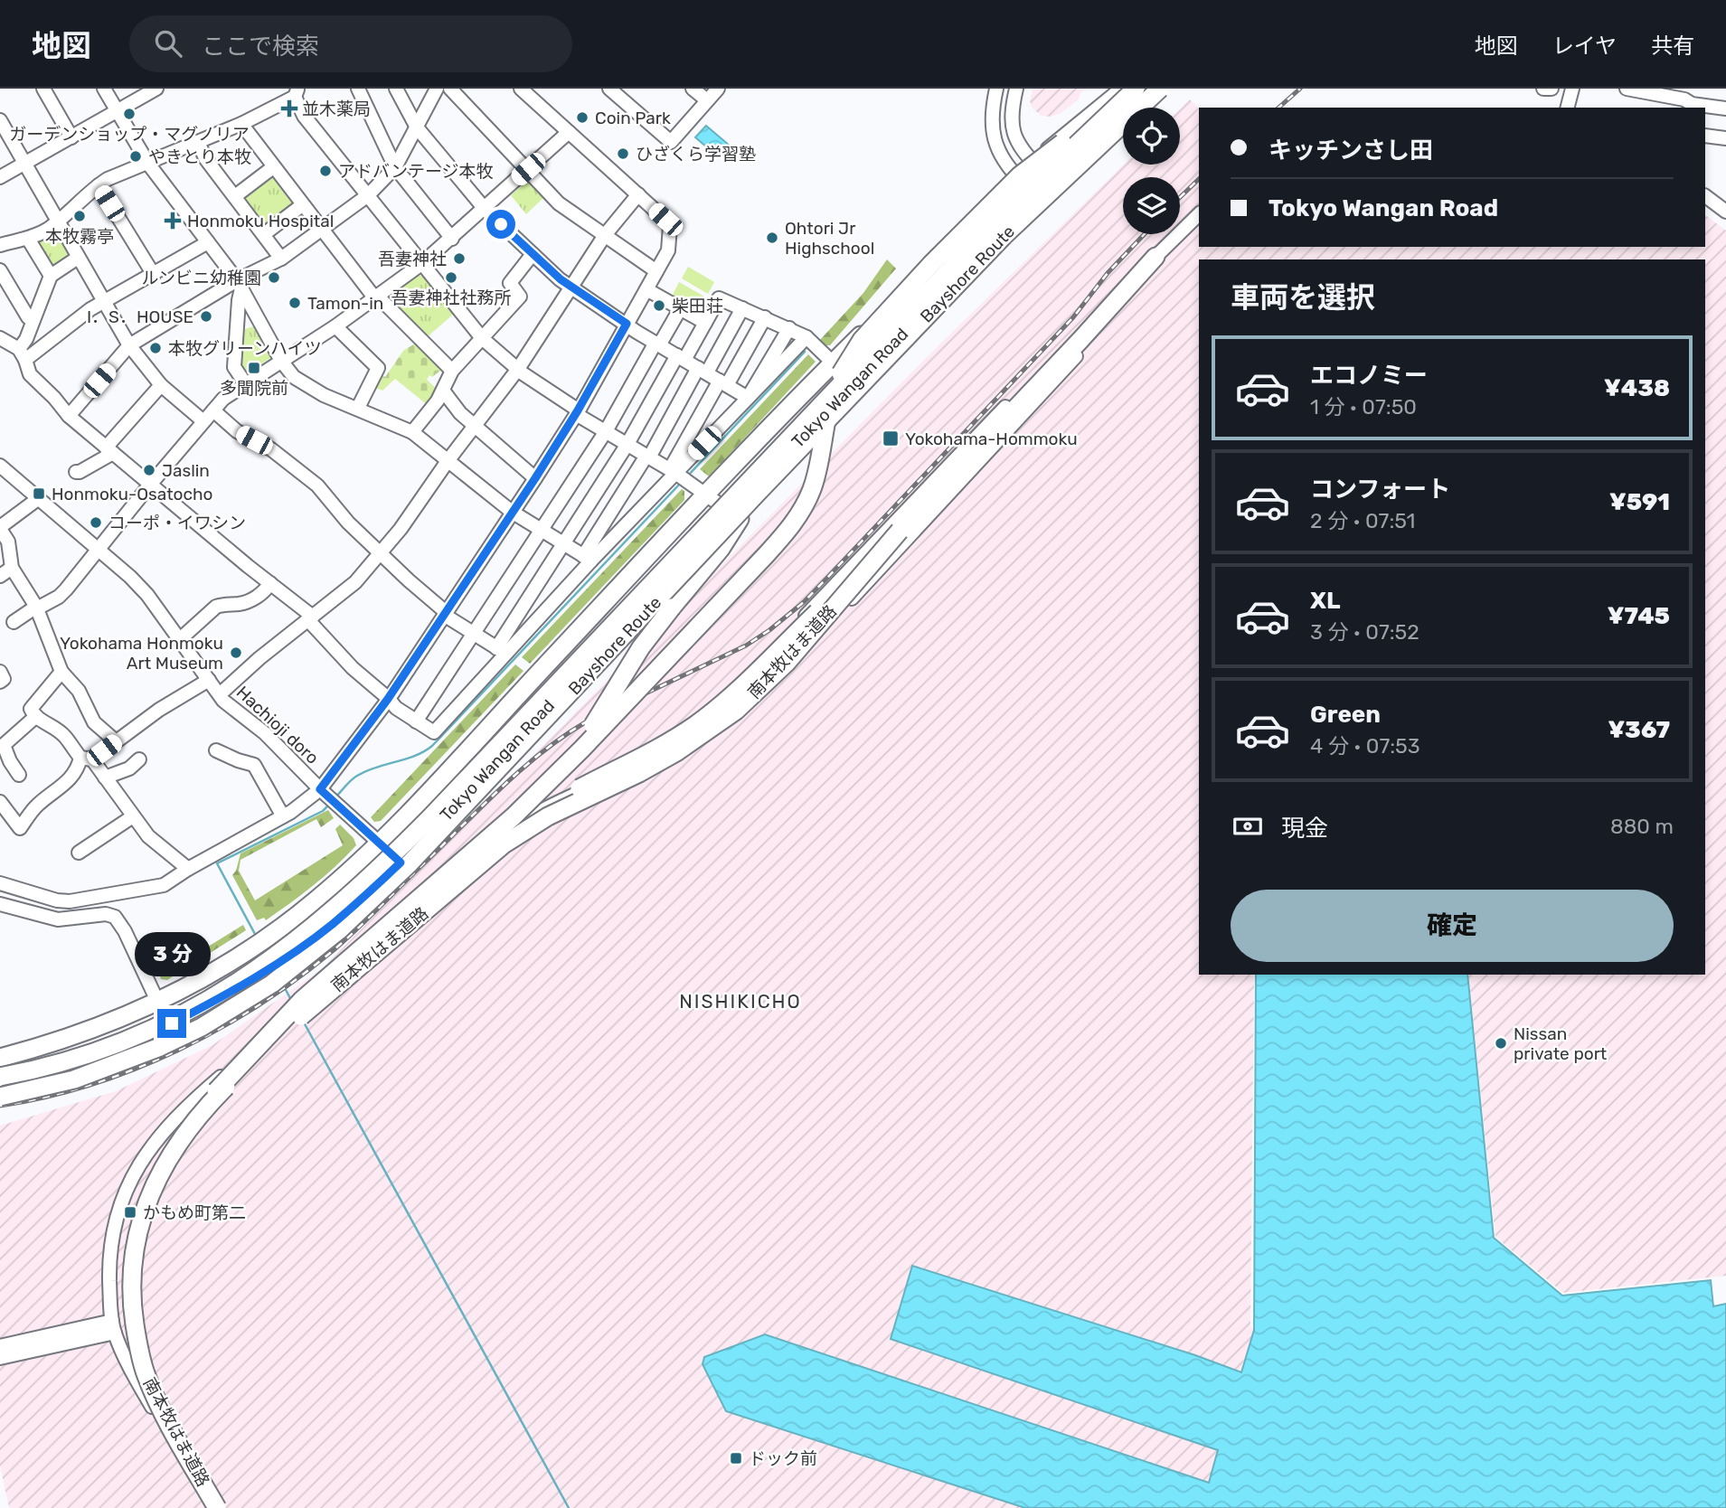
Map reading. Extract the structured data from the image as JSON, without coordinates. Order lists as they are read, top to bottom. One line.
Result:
{"streets":{"highway":["Bayshore Route","Tokyo Wangan Road","南本牧はま道路"],"street":["Hachioji doro"]},"crossings":[["Bayshore Route","Tokyo Wangan Road"],["Tokyo Wangan Road","Hachioji doro"]],"districts":["NISHIKICHO"],"places":{"health":["並木薬局","Honmoku Hospital"],"other":["ガーデンショップ・マグノリア","Coin Park","ひざくら学習塾","やきとり本牧","アドバンテージ本牧","本牧霧亭","Ohtori Jr Highschool","吾妻神社","ルンビニ幼稚園","吾妻神社社務所","Tamon-in","柴田荘","I．S．HOUSE","本牧グリーンハイツ","Jaslin","コーポ・イワシン","Yokohama Honmoku Art Museum","Nissan private port"],"transit":["多聞院前","Yokohama-Hommoku","Honmoku-Osatocho","かもめ町第二","ドック前"]},"page":{"header":"地図","search":"ここで検索","nav":["地図","レイヤ","共有"],"banner":["キッチンさし田","Tokyo Wangan Road"],"heading":"車両を選択","list":[{"name":"エコノミー","note":"1 分 · 07:50","value":"¥438"},{"name":"コンフォート","note":"2 分 · 07:51","value":"¥591"},{"name":"XL","note":"3 分 · 07:52","value":"¥745"},{"name":"Green","note":"4 分 · 07:53","value":"¥367"}],"pay":["現金","880 m"],"buttons":"確定","bubble":"3 分"}}
